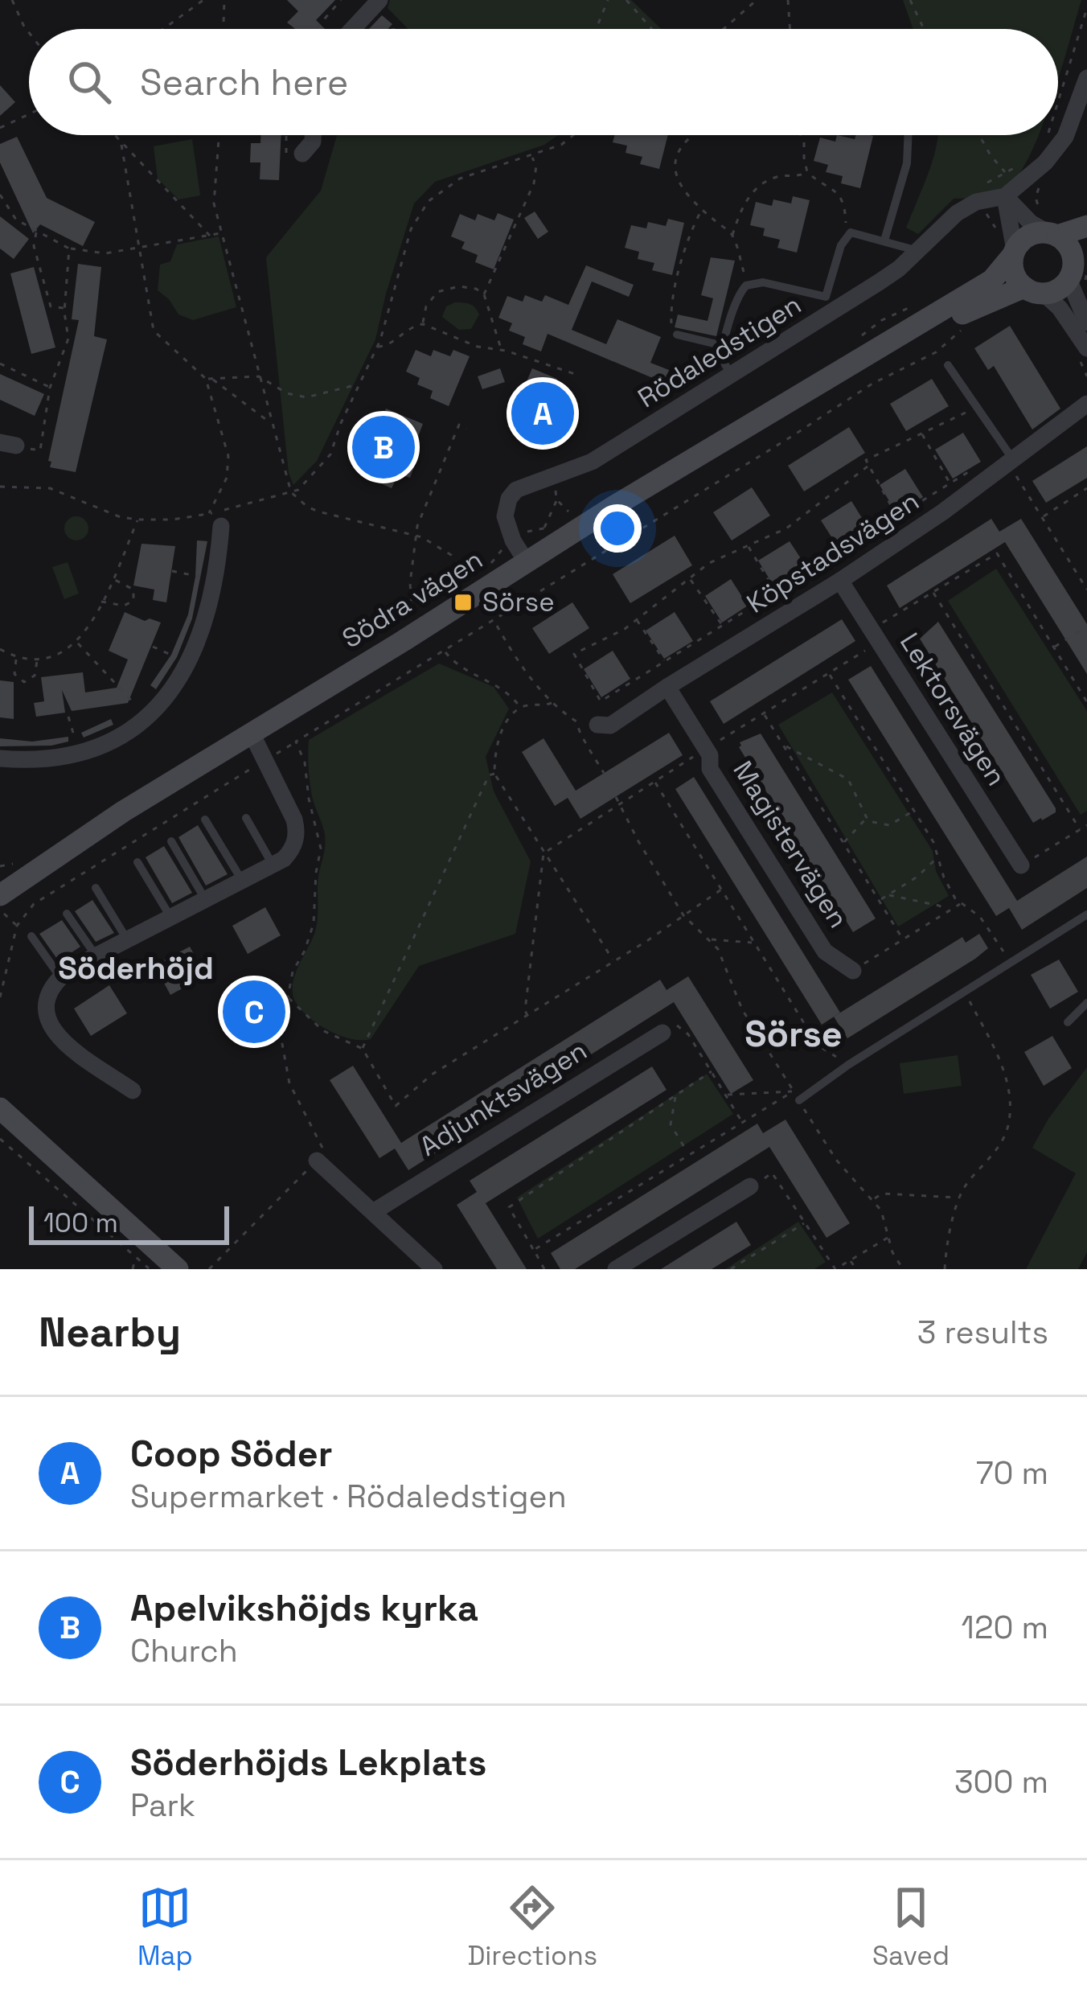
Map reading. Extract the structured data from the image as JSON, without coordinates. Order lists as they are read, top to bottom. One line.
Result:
{"streets":{"street":["Rödaledstigen","Köpstadsvägen","Södra vägen","Lektorsvägen","Magistervägen","Adjunktsvägen"]},"crossings":[["Rödaledstigen","Södra vägen"],["Köpstadsvägen","Lektorsvägen"],["Köpstadsvägen","Magistervägen"]],"districts":["Söderhöjd","Sörse"],"places":{"transit":["Sörse"]},"scale_bar":"100 m","page":{"search":"Search here","pins":["A","B","C"],"scale":"100 m","heading":["Nearby","3 results"],"list":[{"mark":"A","name":"Coop Söder","note":"Supermarket · Rödaledstigen","value":"70 m"},{"mark":"B","name":"Apelvikshöjds kyrka","note":"Church","value":"120 m"},{"mark":"C","name":"Söderhöjds Lekplats","note":"Park","value":"300 m"}],"nav":["Map","Directions","Saved"]}}
